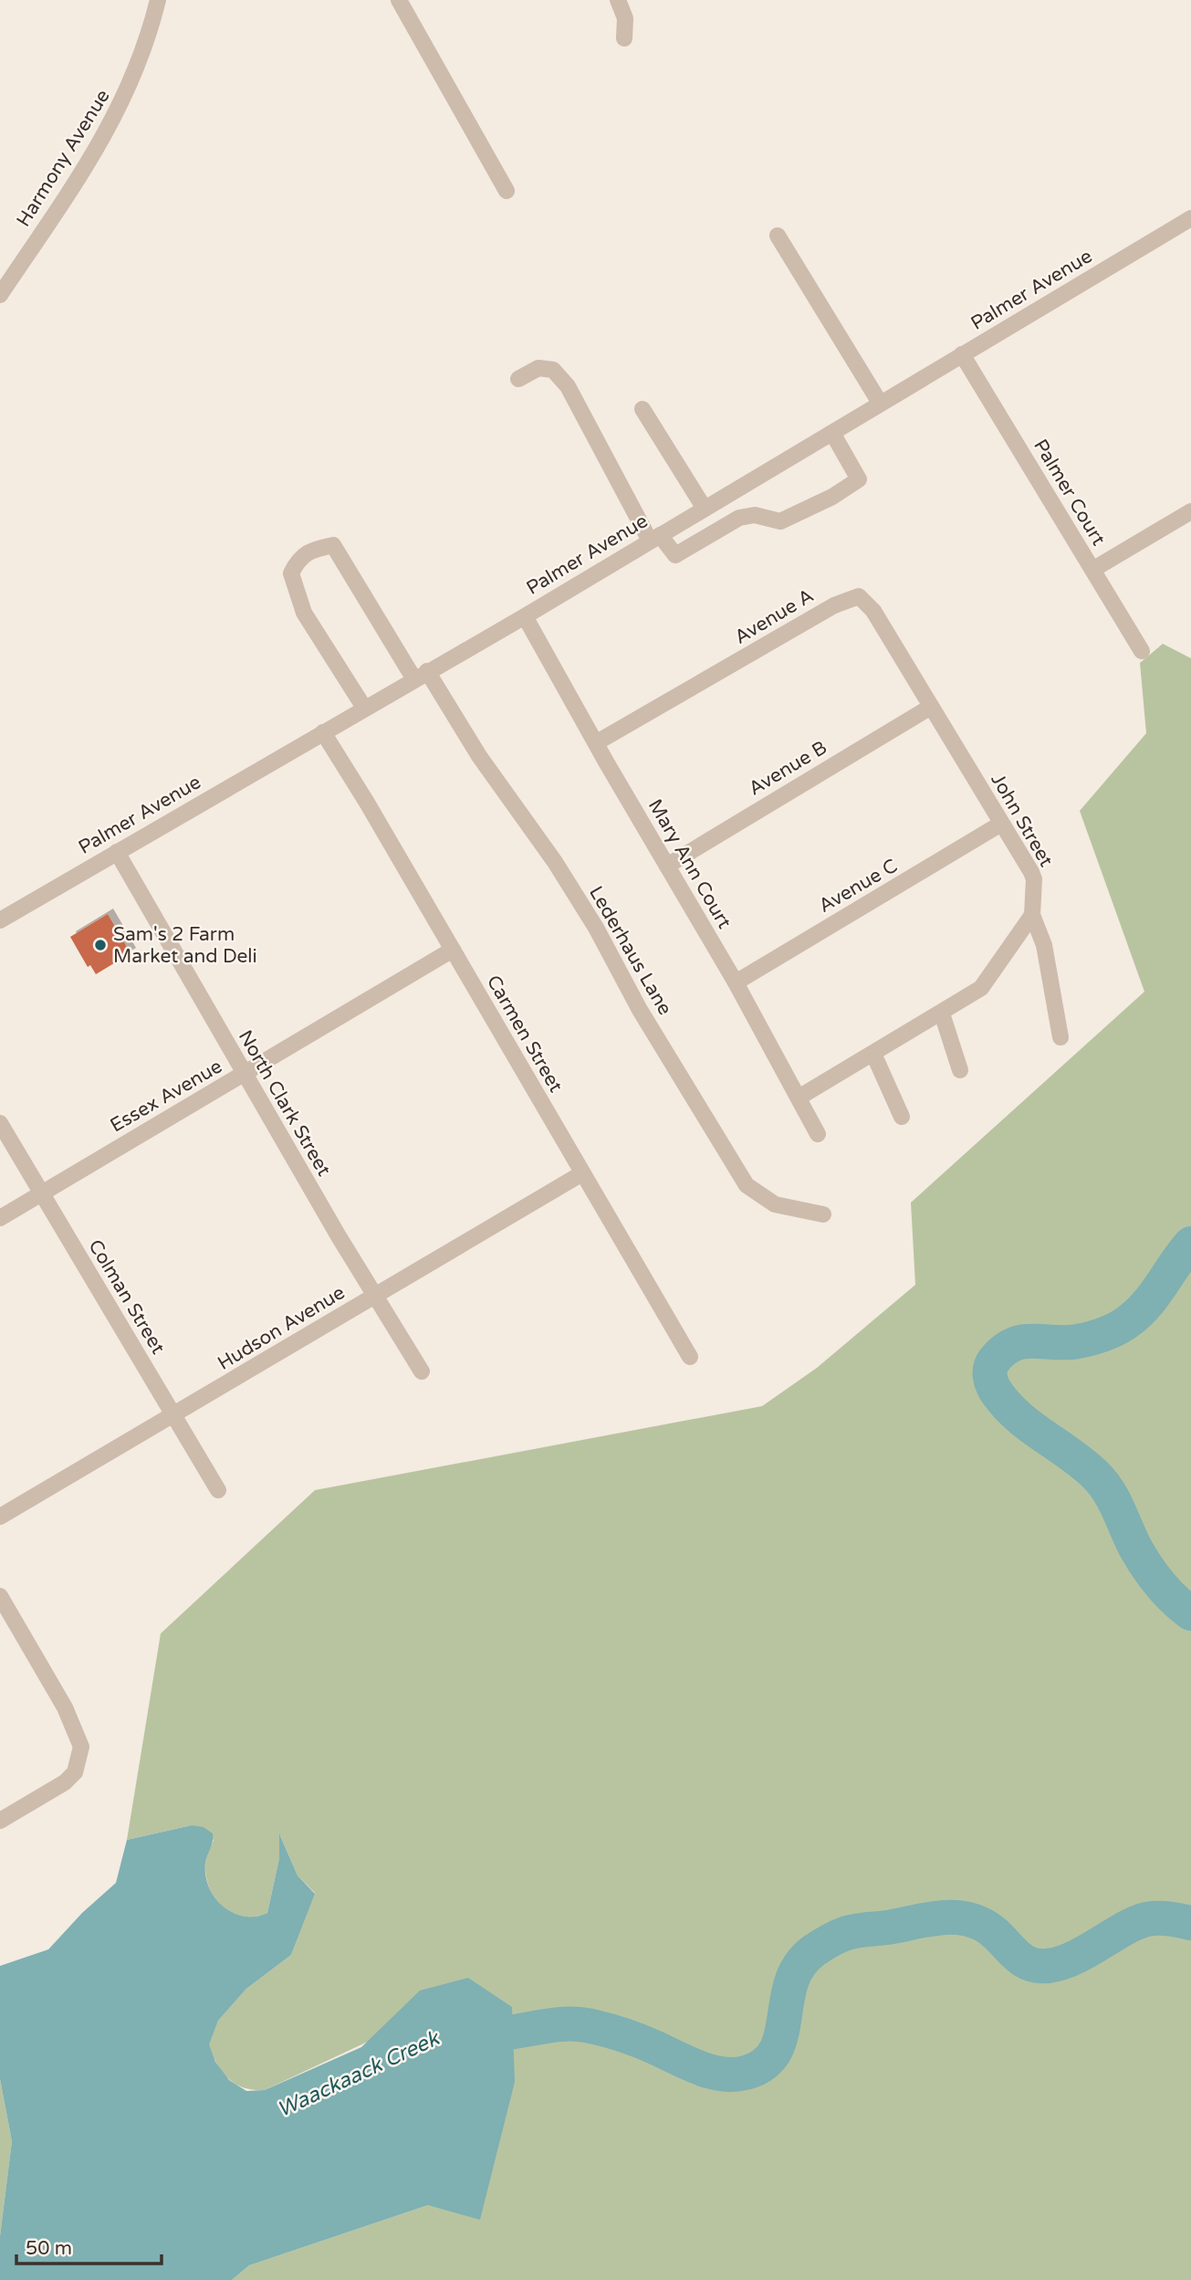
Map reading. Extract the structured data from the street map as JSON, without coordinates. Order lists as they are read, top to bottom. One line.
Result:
{"streets":{"street":["Harmony Avenue","Palmer Avenue","Palmer Court","Avenue A","Avenue B","John Street","Mary Ann Court","Avenue C","Lederhaus Lane","Carmen Street","Essex Avenue","North Clark Street","Colman Street","Hudson Avenue"]},"crossings":[["Palmer Avenue","Palmer Court"],["Palmer Avenue","Mary Ann Court"],["Palmer Avenue","Lederhaus Lane"],["Palmer Avenue","Carmen Street"],["Palmer Avenue","North Clark Street"],["Avenue A","Avenue B"],["Avenue A","John Street"],["Avenue A","Mary Ann Court"],["Avenue B","John Street"],["Avenue B","Mary Ann Court"],["John Street","Avenue C"],["Mary Ann Court","Avenue C"],["Carmen Street","Essex Avenue"],["Carmen Street","Hudson Avenue"],["Essex Avenue","North Clark Street"],["Essex Avenue","Colman Street"],["North Clark Street","Hudson Avenue"],["Colman Street","Hudson Avenue"]],"water":["Waackaack Creek"],"places":["Sam's 2 Farm Market and Deli"],"scale_bar":"50 m"}
